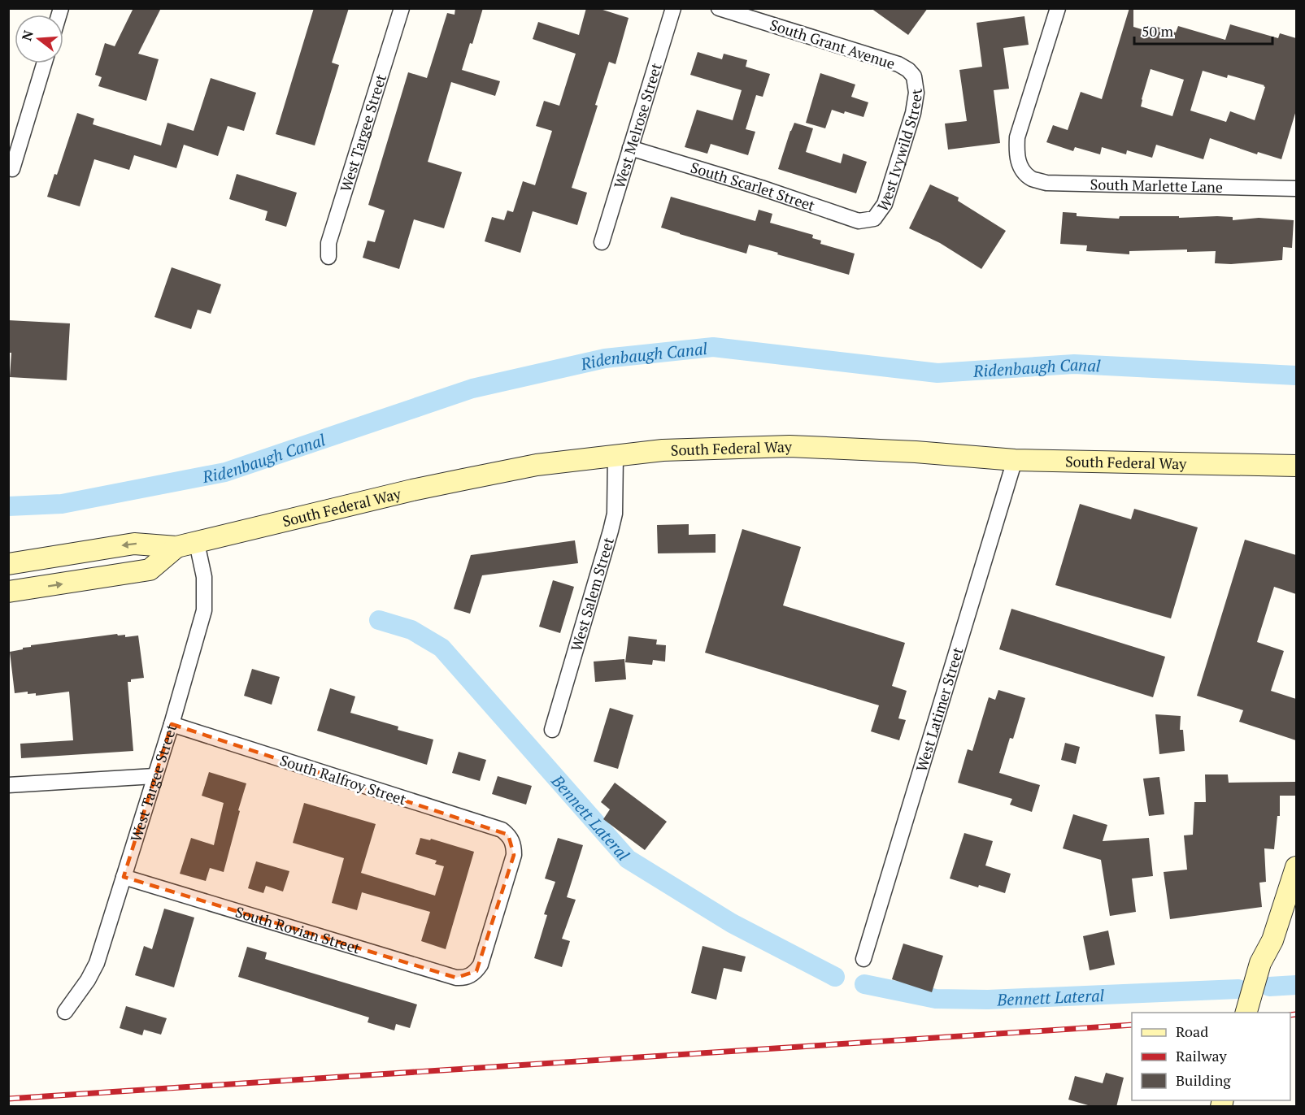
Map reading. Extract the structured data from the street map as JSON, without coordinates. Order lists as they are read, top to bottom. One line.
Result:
{"streets":{"main road":["South Federal Way"],"street":["South Grant Avenue","West Melrose Street","West Targee Street","West Ivywild Street","South Marlette Lane","South Scarlet Street","West Salem Street","West Latimer Street","South Ralfroy Street","South Rovian Street"]},"crossings":[["South Grant Avenue","West Ivywild Street"],["West Melrose Street","South Scarlet Street"],["West Targee Street","South Federal Way"],["West Targee Street","South Ralfroy Street"],["West Targee Street","South Rovian Street"],["West Ivywild Street","South Scarlet Street"],["South Federal Way","West Salem Street"],["South Federal Way","West Latimer Street"],["South Ralfroy Street","South Rovian Street"]],"water":["Ridenbaugh Canal","Bennett Lateral"],"legend":["Road","Railway","Building"],"scale_bar":"50 m","north":"left"}
